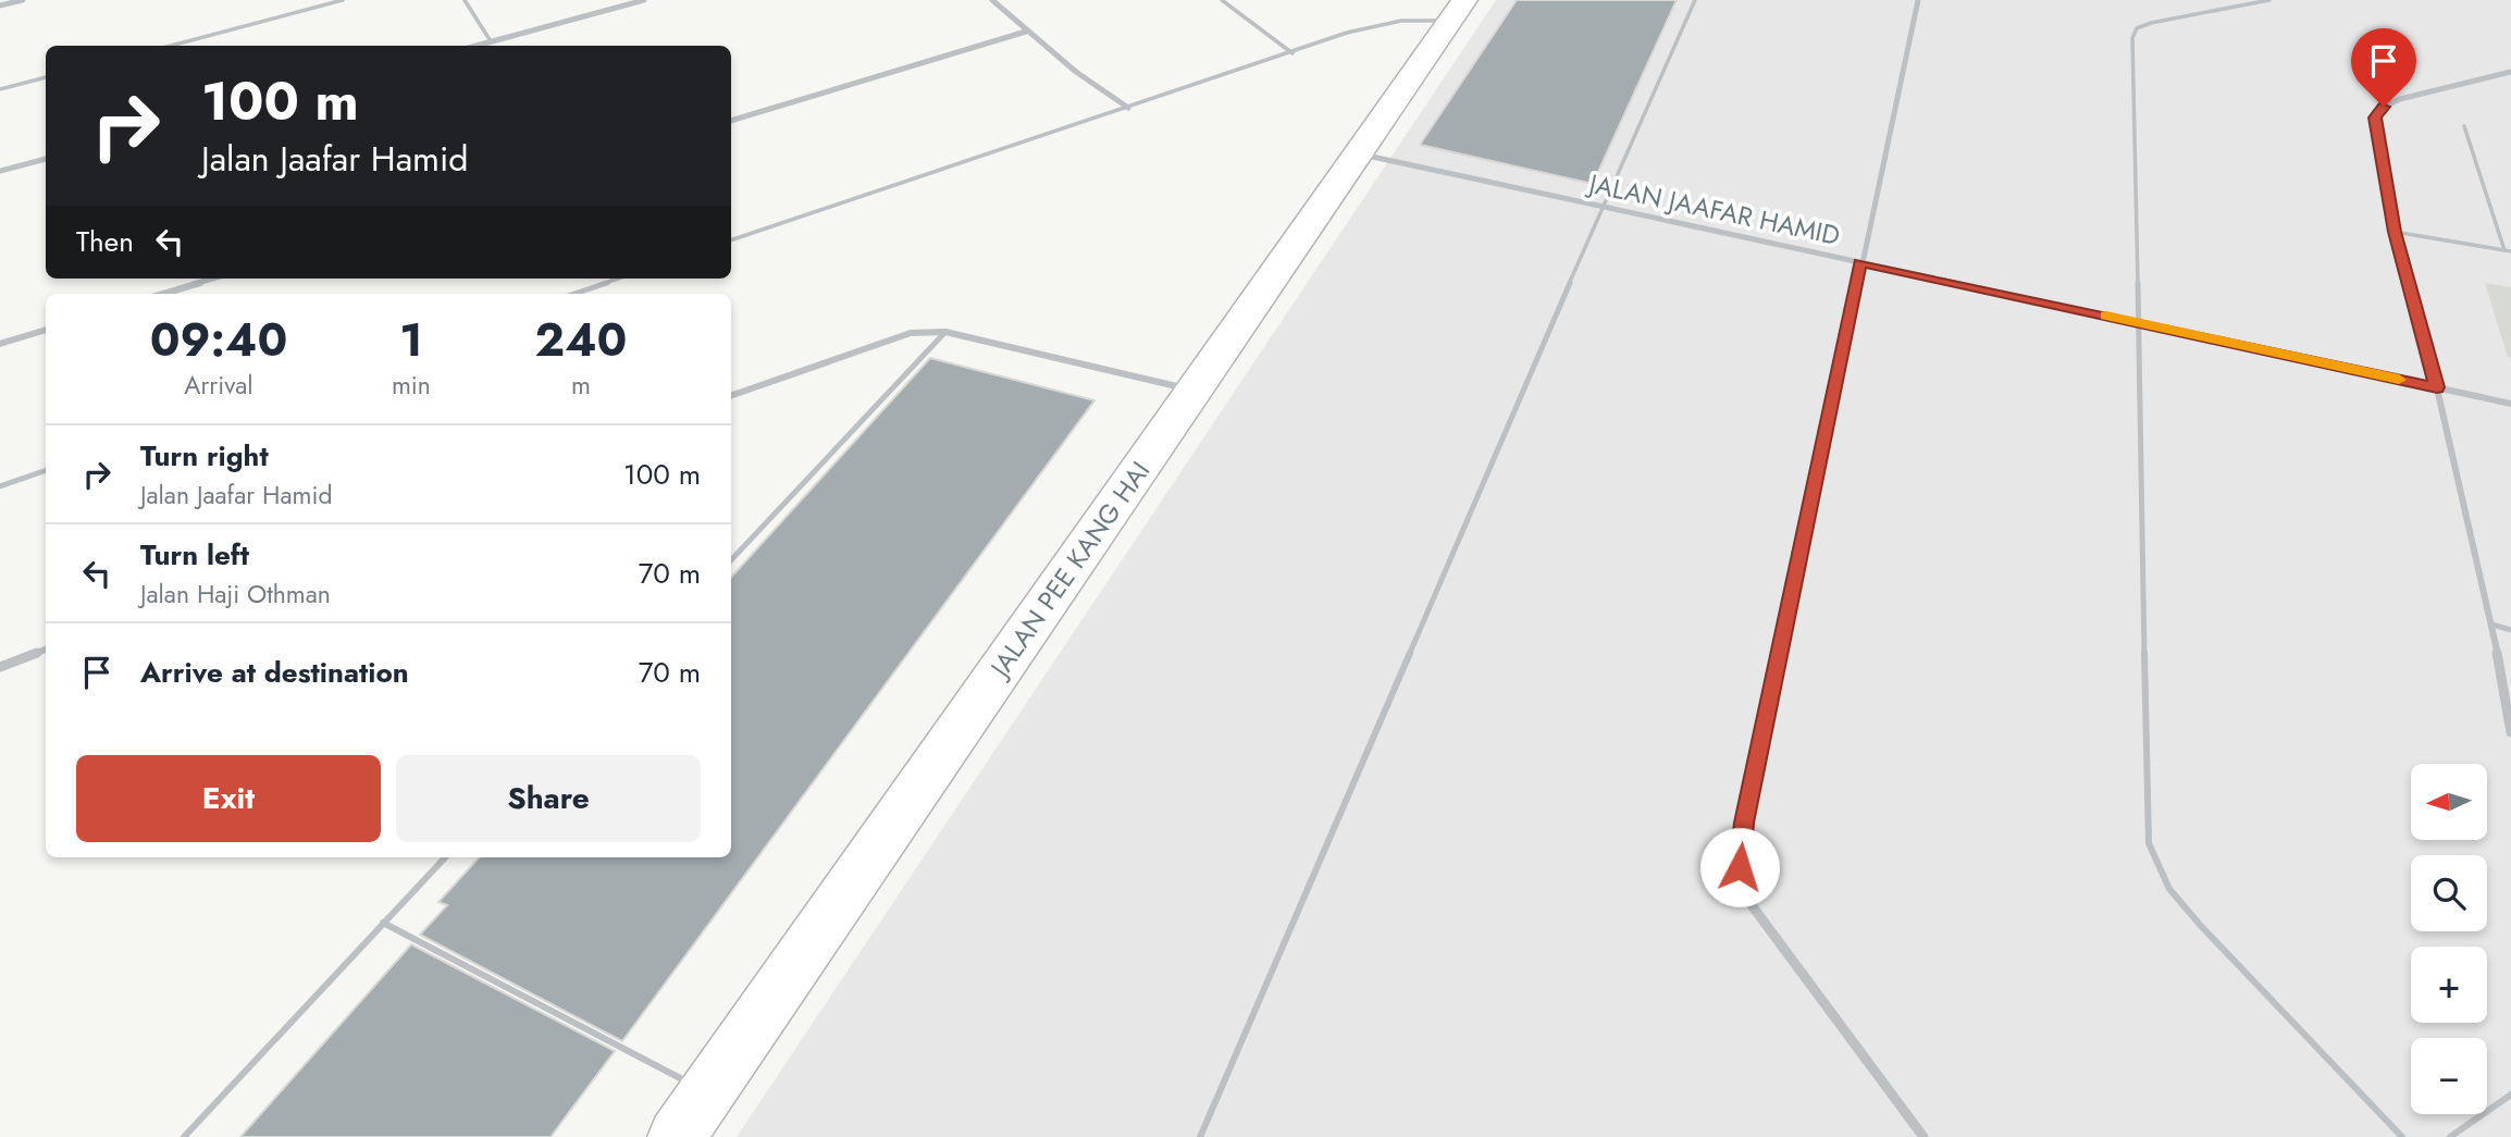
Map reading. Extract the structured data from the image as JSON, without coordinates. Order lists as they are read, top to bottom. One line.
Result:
{"streets":{"main road":["JALAN PEE KANG HAI"],"street":["JALAN JAAFAR HAMID"]},"crossings":[["JALAN JAAFAR HAMID","JALAN PEE KANG HAI"]],"north":"left","page":{"turn":["100 m","Jalan Jaafar Hamid"],"then":"Then","eta":["09:40","Arrival","1","min","240","m"],"list":[{"name":"Turn right","note":"Jalan Jaafar Hamid","value":"100 m"},{"name":"Turn left","note":"Jalan Haji Othman","value":"70 m"},{"name":"Arrive at destination","value":"70 m"}],"buttons":["Exit","Share"],"map_buttons":["+","−"]}}
